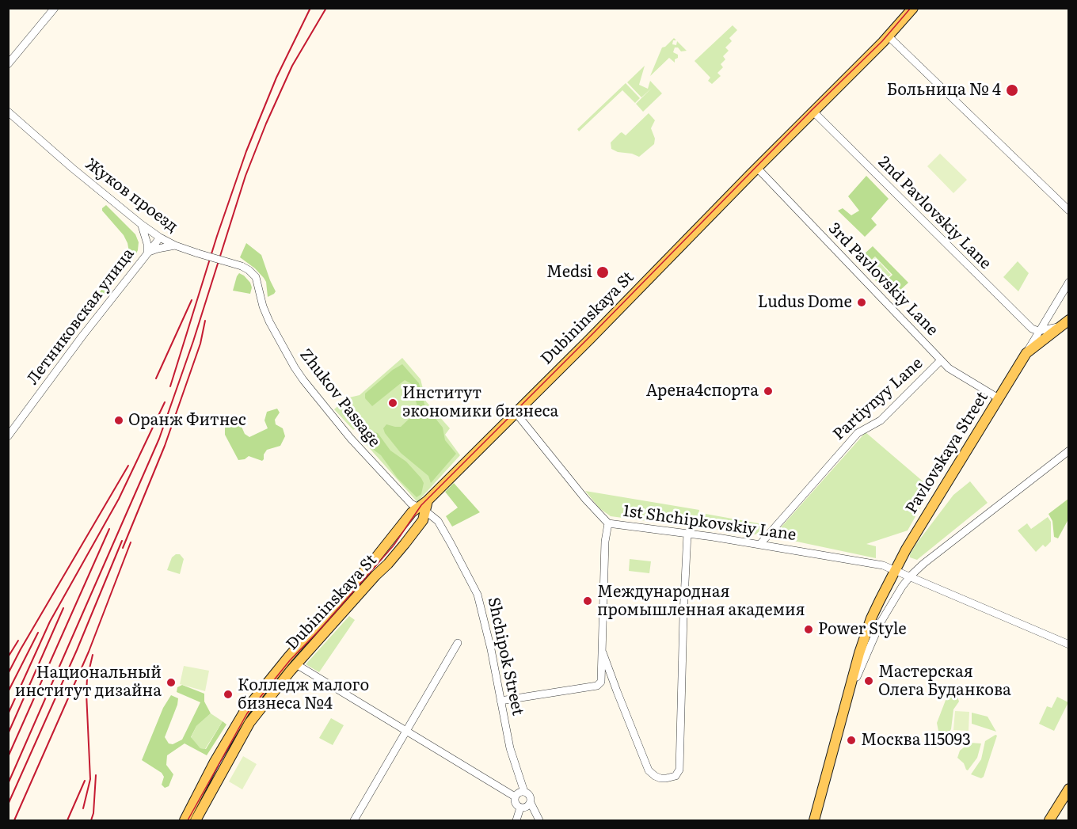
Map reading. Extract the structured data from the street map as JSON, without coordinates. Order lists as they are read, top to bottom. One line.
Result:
{"streets":{"main road":["Dubininskaya St","Pavlovskaya Street"],"street":["Жуков проезд","2nd Pavlovskiy Lane","3rd Pavlovskiy Lane","Летниковская улица","Partiynyy Lane","1st Shchipkovskiy Lane","Shchipok Street"]},"crossings":[["Жуков проезд","Летниковская улица"],["Жуков проезд","Dubininskaya St"],["Жуков проезд","Shchipok Street"],["2nd Pavlovskiy Lane","Dubininskaya St"],["3rd Pavlovskiy Lane","Dubininskaya St"],["3rd Pavlovskiy Lane","Partiynyy Lane"],["3rd Pavlovskiy Lane","Pavlovskaya Street"],["Dubininskaya St","Shchipok Street"],["Partiynyy Lane","1st Shchipkovskiy Lane"],["Pavlovskaya Street","1st Shchipkovskiy Lane"]],"places":["Больница № 4","Medsi","Ludus Dome","Арена4спорта","Институт экономики бизнеса","Оранж Фитнес","Международная промышленная академия","Power Style","Мастерская Олега Буданкова","Национальный институт дизайна","Колледж малого бизнеса №4","Москва 115093"]}
